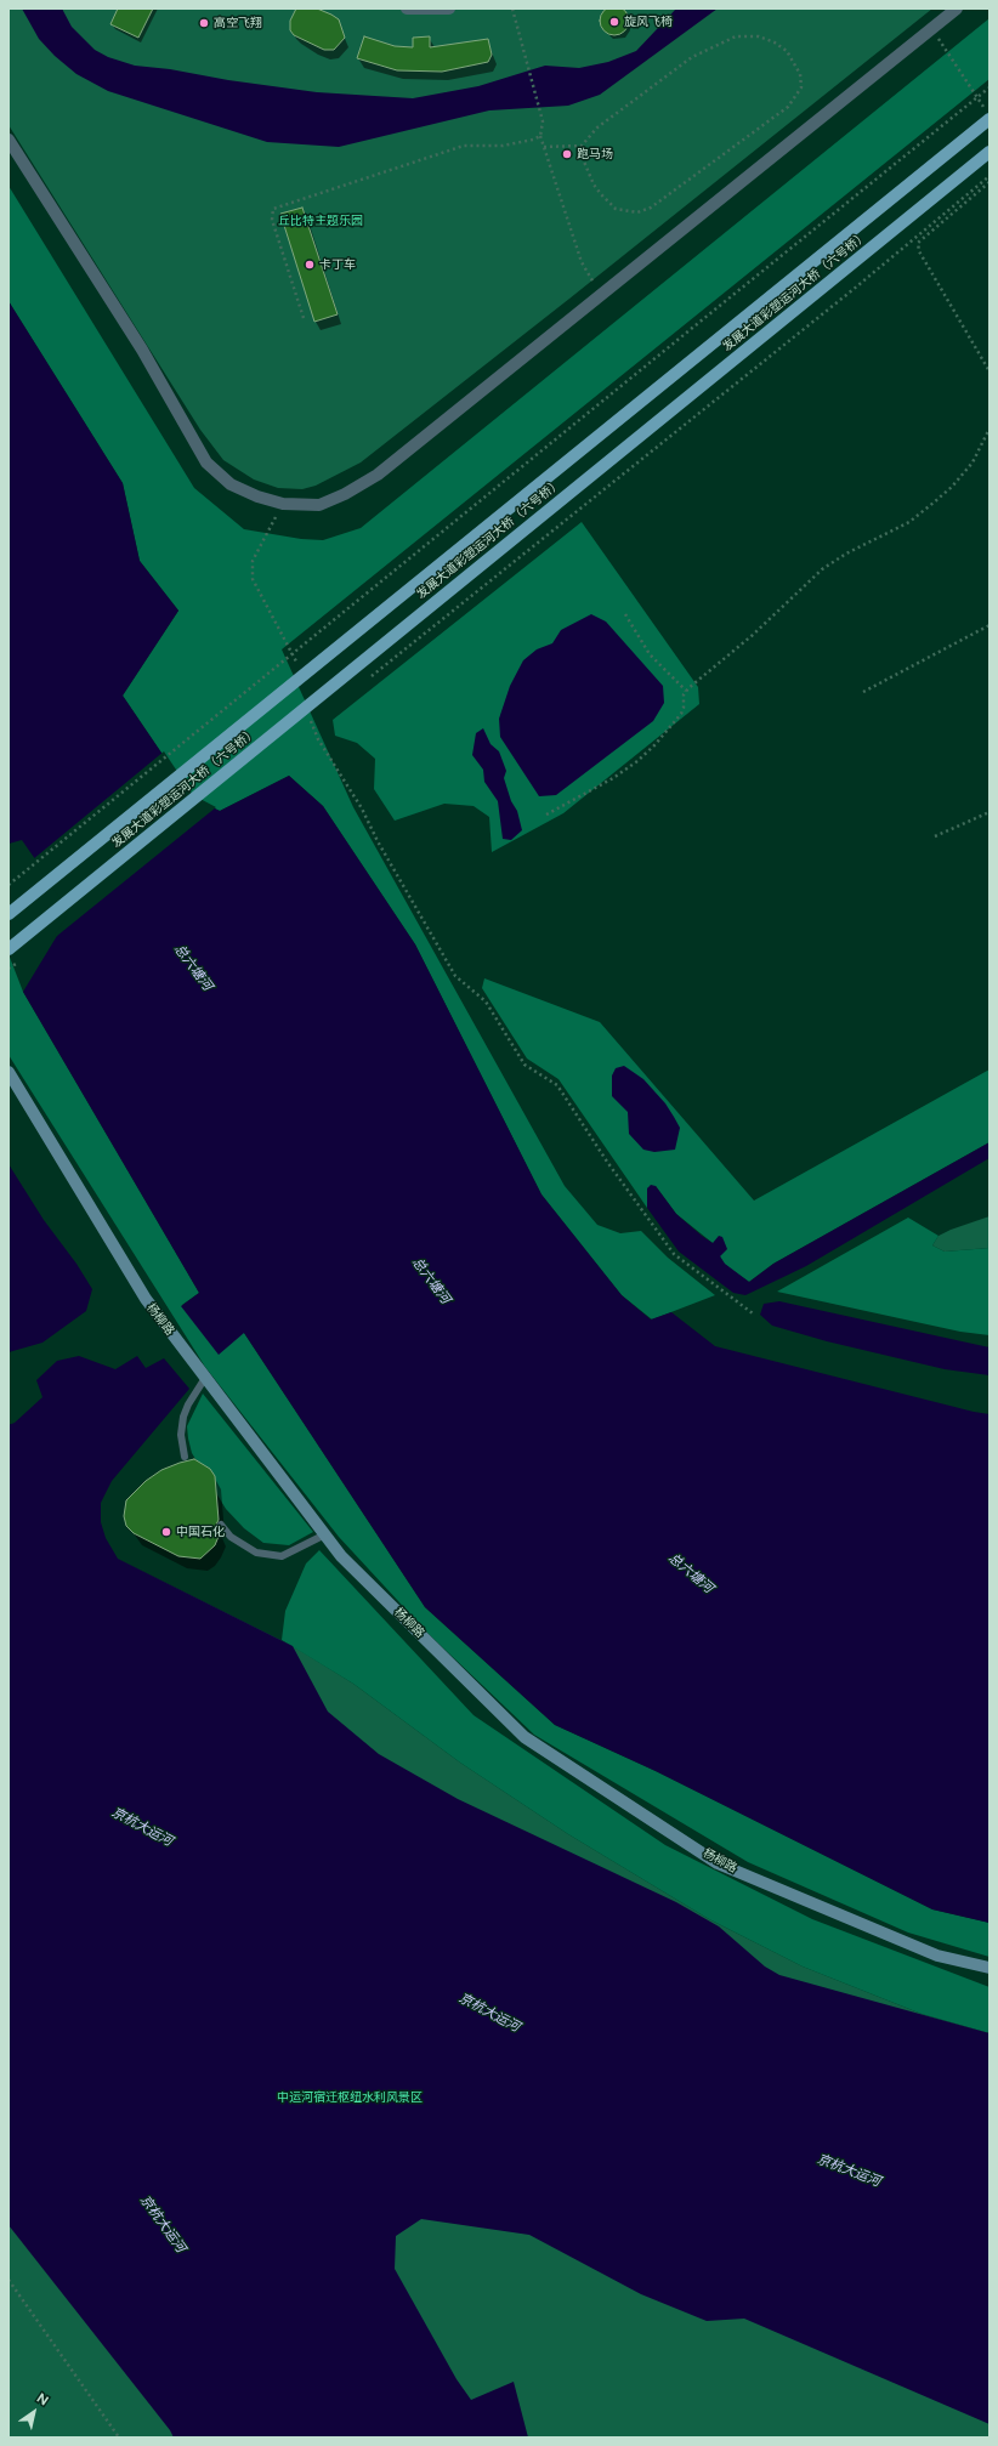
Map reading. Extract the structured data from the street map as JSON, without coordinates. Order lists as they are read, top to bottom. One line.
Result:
{"streets":{"main road":["发展大道彩塑运河大桥（六号桥）"],"street":["杨柳路"]},"water":["总六塘河","京杭大运河"],"parks":["丘比特主题乐园","中运河宿迁枢纽水利风景区"],"places":["旋风飞椅","高空飞翔","跑马场","卡丁车","中国石化"],"north":"top right"}
